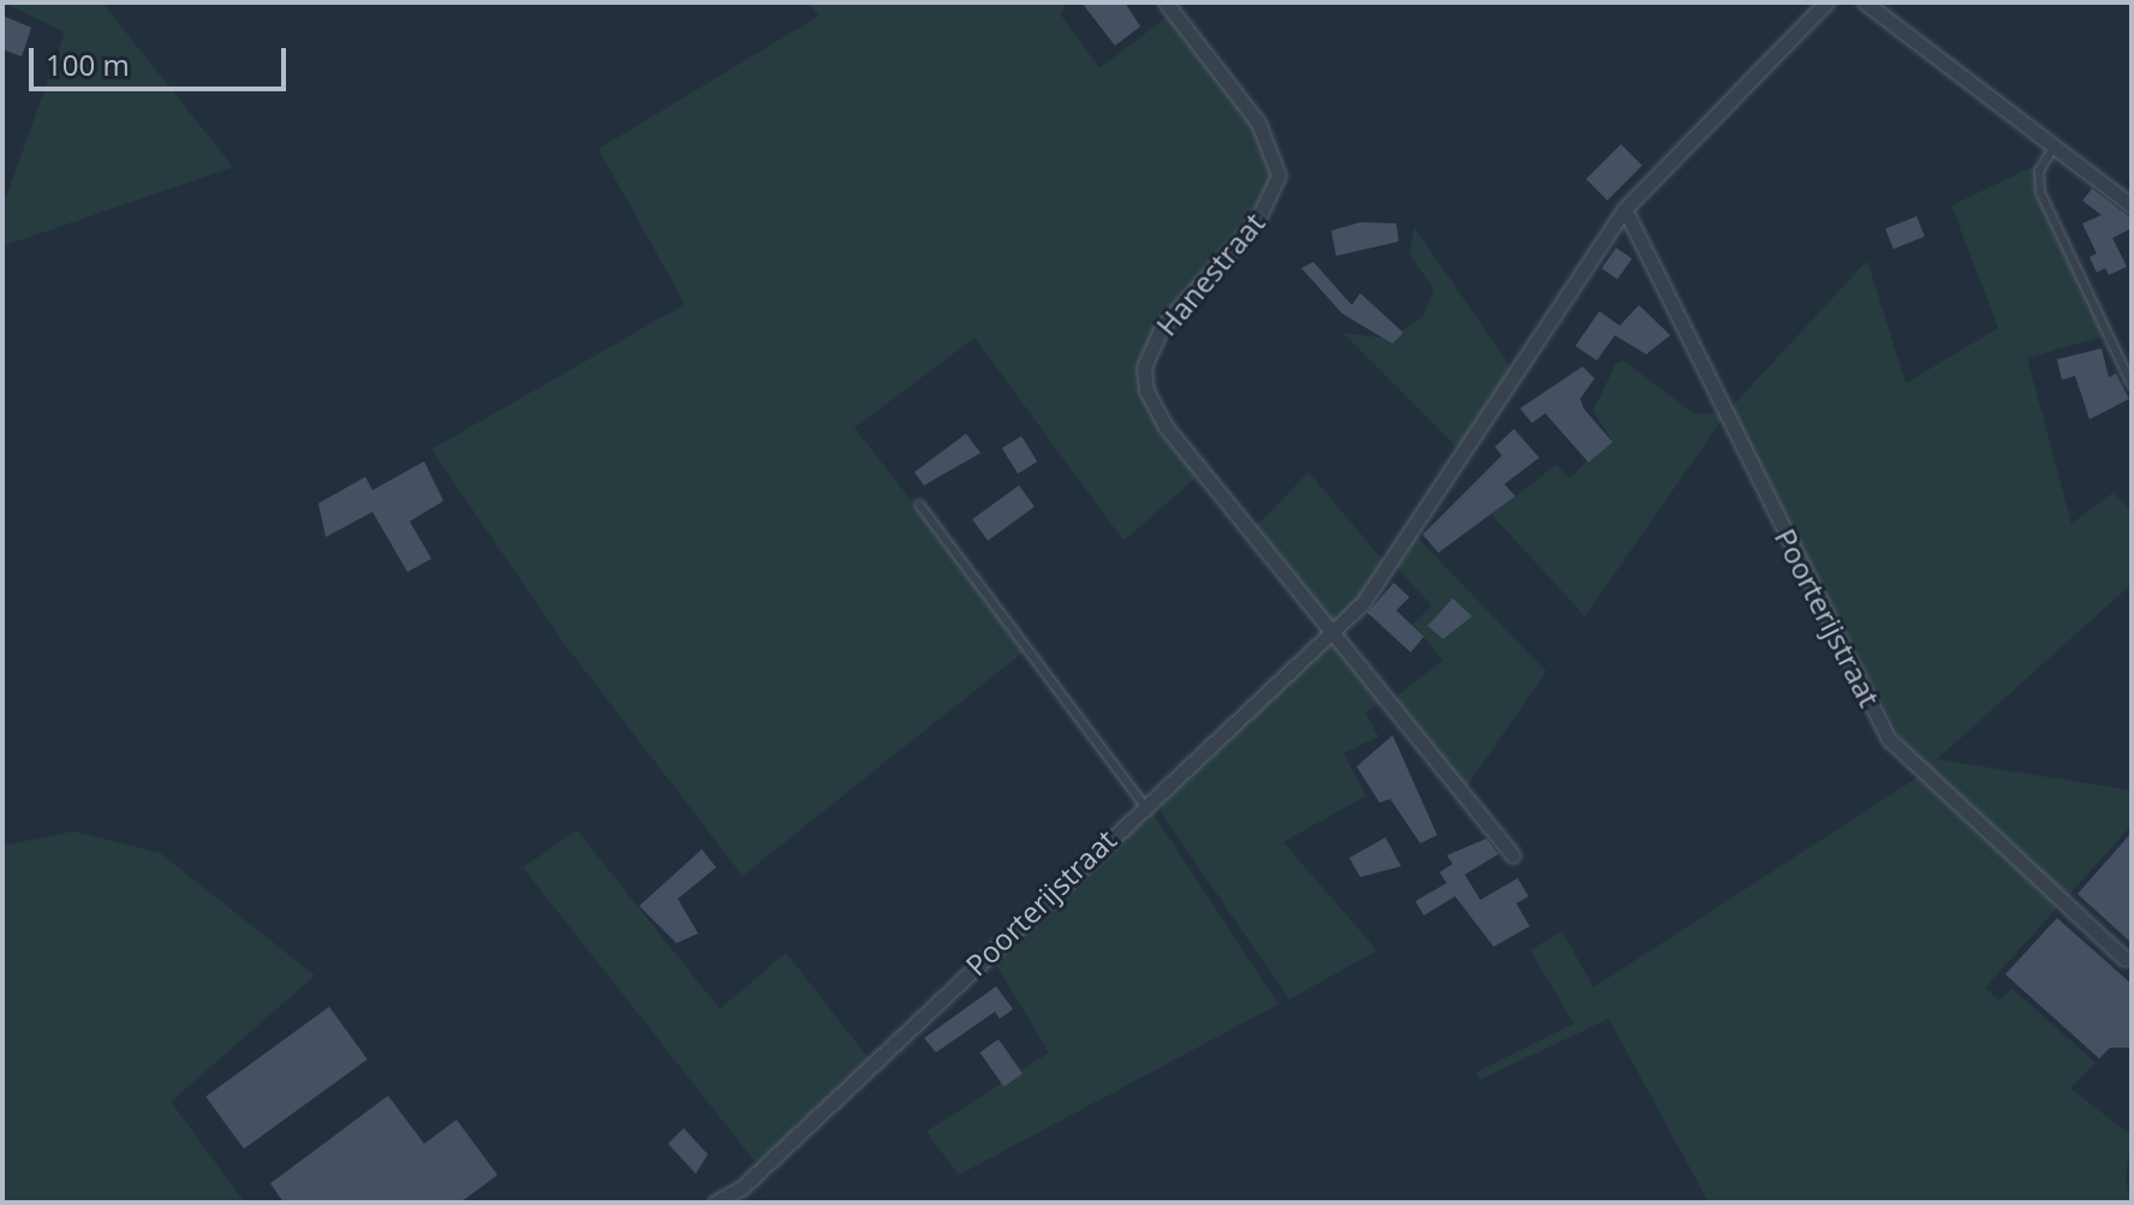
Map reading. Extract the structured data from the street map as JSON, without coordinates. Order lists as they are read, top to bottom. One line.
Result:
{"streets":{"street":["Hanestraat","Poorterijstraat"]},"crossings":[["Hanestraat","Poorterijstraat"]],"scale_bar":"100 m"}
